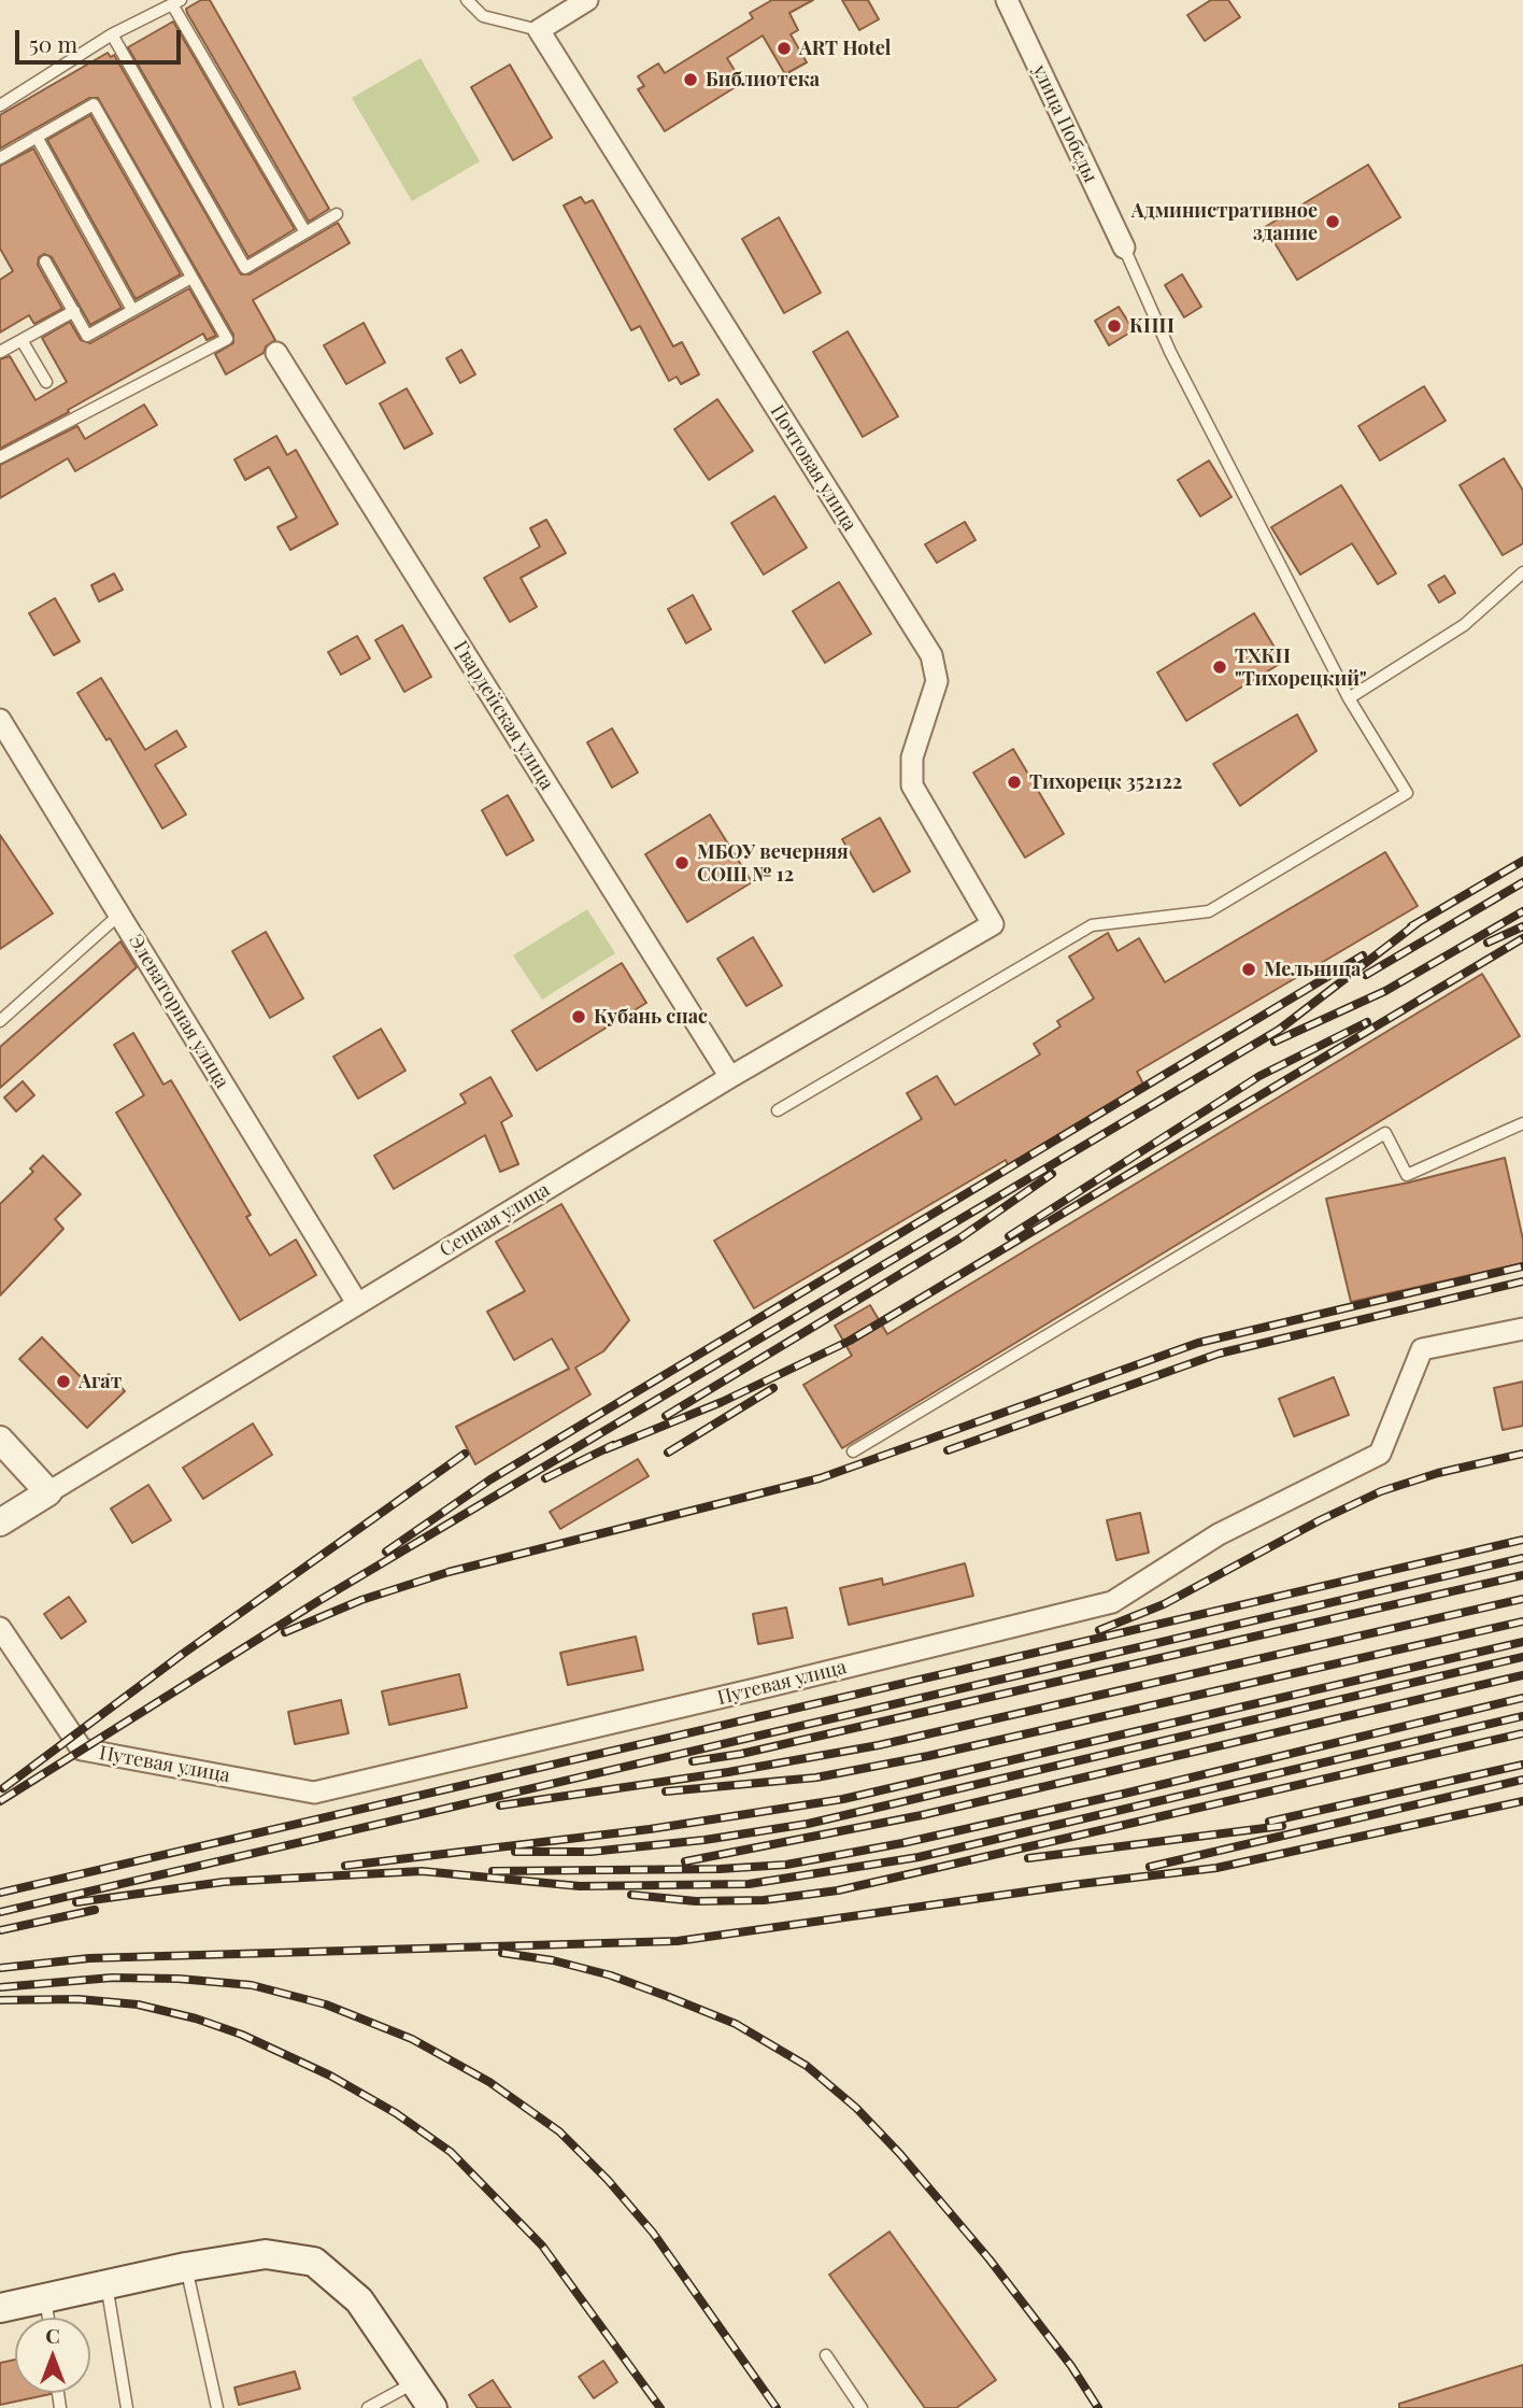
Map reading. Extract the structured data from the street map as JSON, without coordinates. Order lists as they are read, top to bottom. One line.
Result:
{"streets":{"street":["улица Победы","Почтовая улица","Гвардейская улица","Элеваторная улица","Сенная улица","Путевая улица"]},"crossings":[["Почтовая улица","Сенная улица"],["Гвардейская улица","Сенная улица"],["Элеваторная улица","Сенная улица"]],"places":["ART Hotel","Библиотека","Административное здание","КПП","ТХКП \"Тихорецкий\"","Тихорецк 352122","МБОУ вечерняя СОШ № 12","Мельница","Кубань спас","Агат"],"scale_bar":"50 m","north":"top"}
